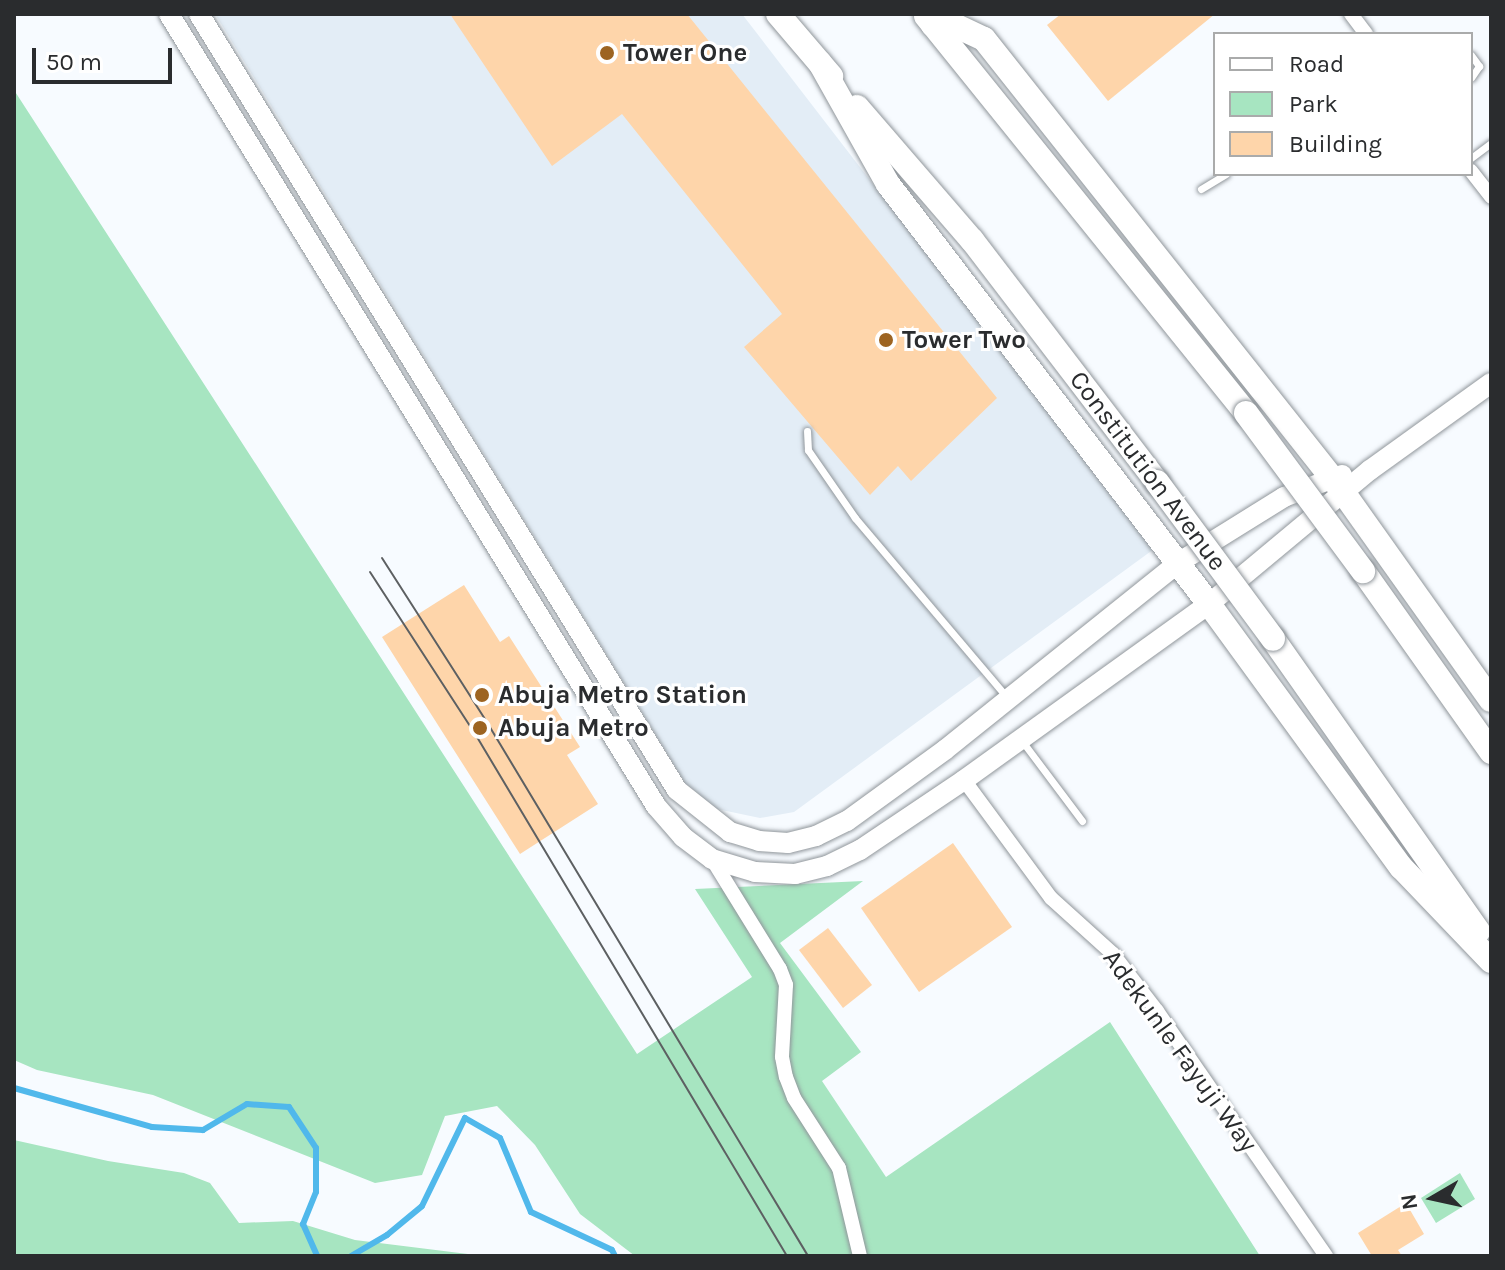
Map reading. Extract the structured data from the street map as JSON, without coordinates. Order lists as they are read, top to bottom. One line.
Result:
{"streets":{"main road":["Constitution Avenue"],"street":["Adekunle Fayuji Way"]},"places":["Tower One","Tower Two","Abuja Metro Station","Abuja Metro"],"legend":["Road","Park","Building"],"scale_bar":"50 m","north":"left"}
